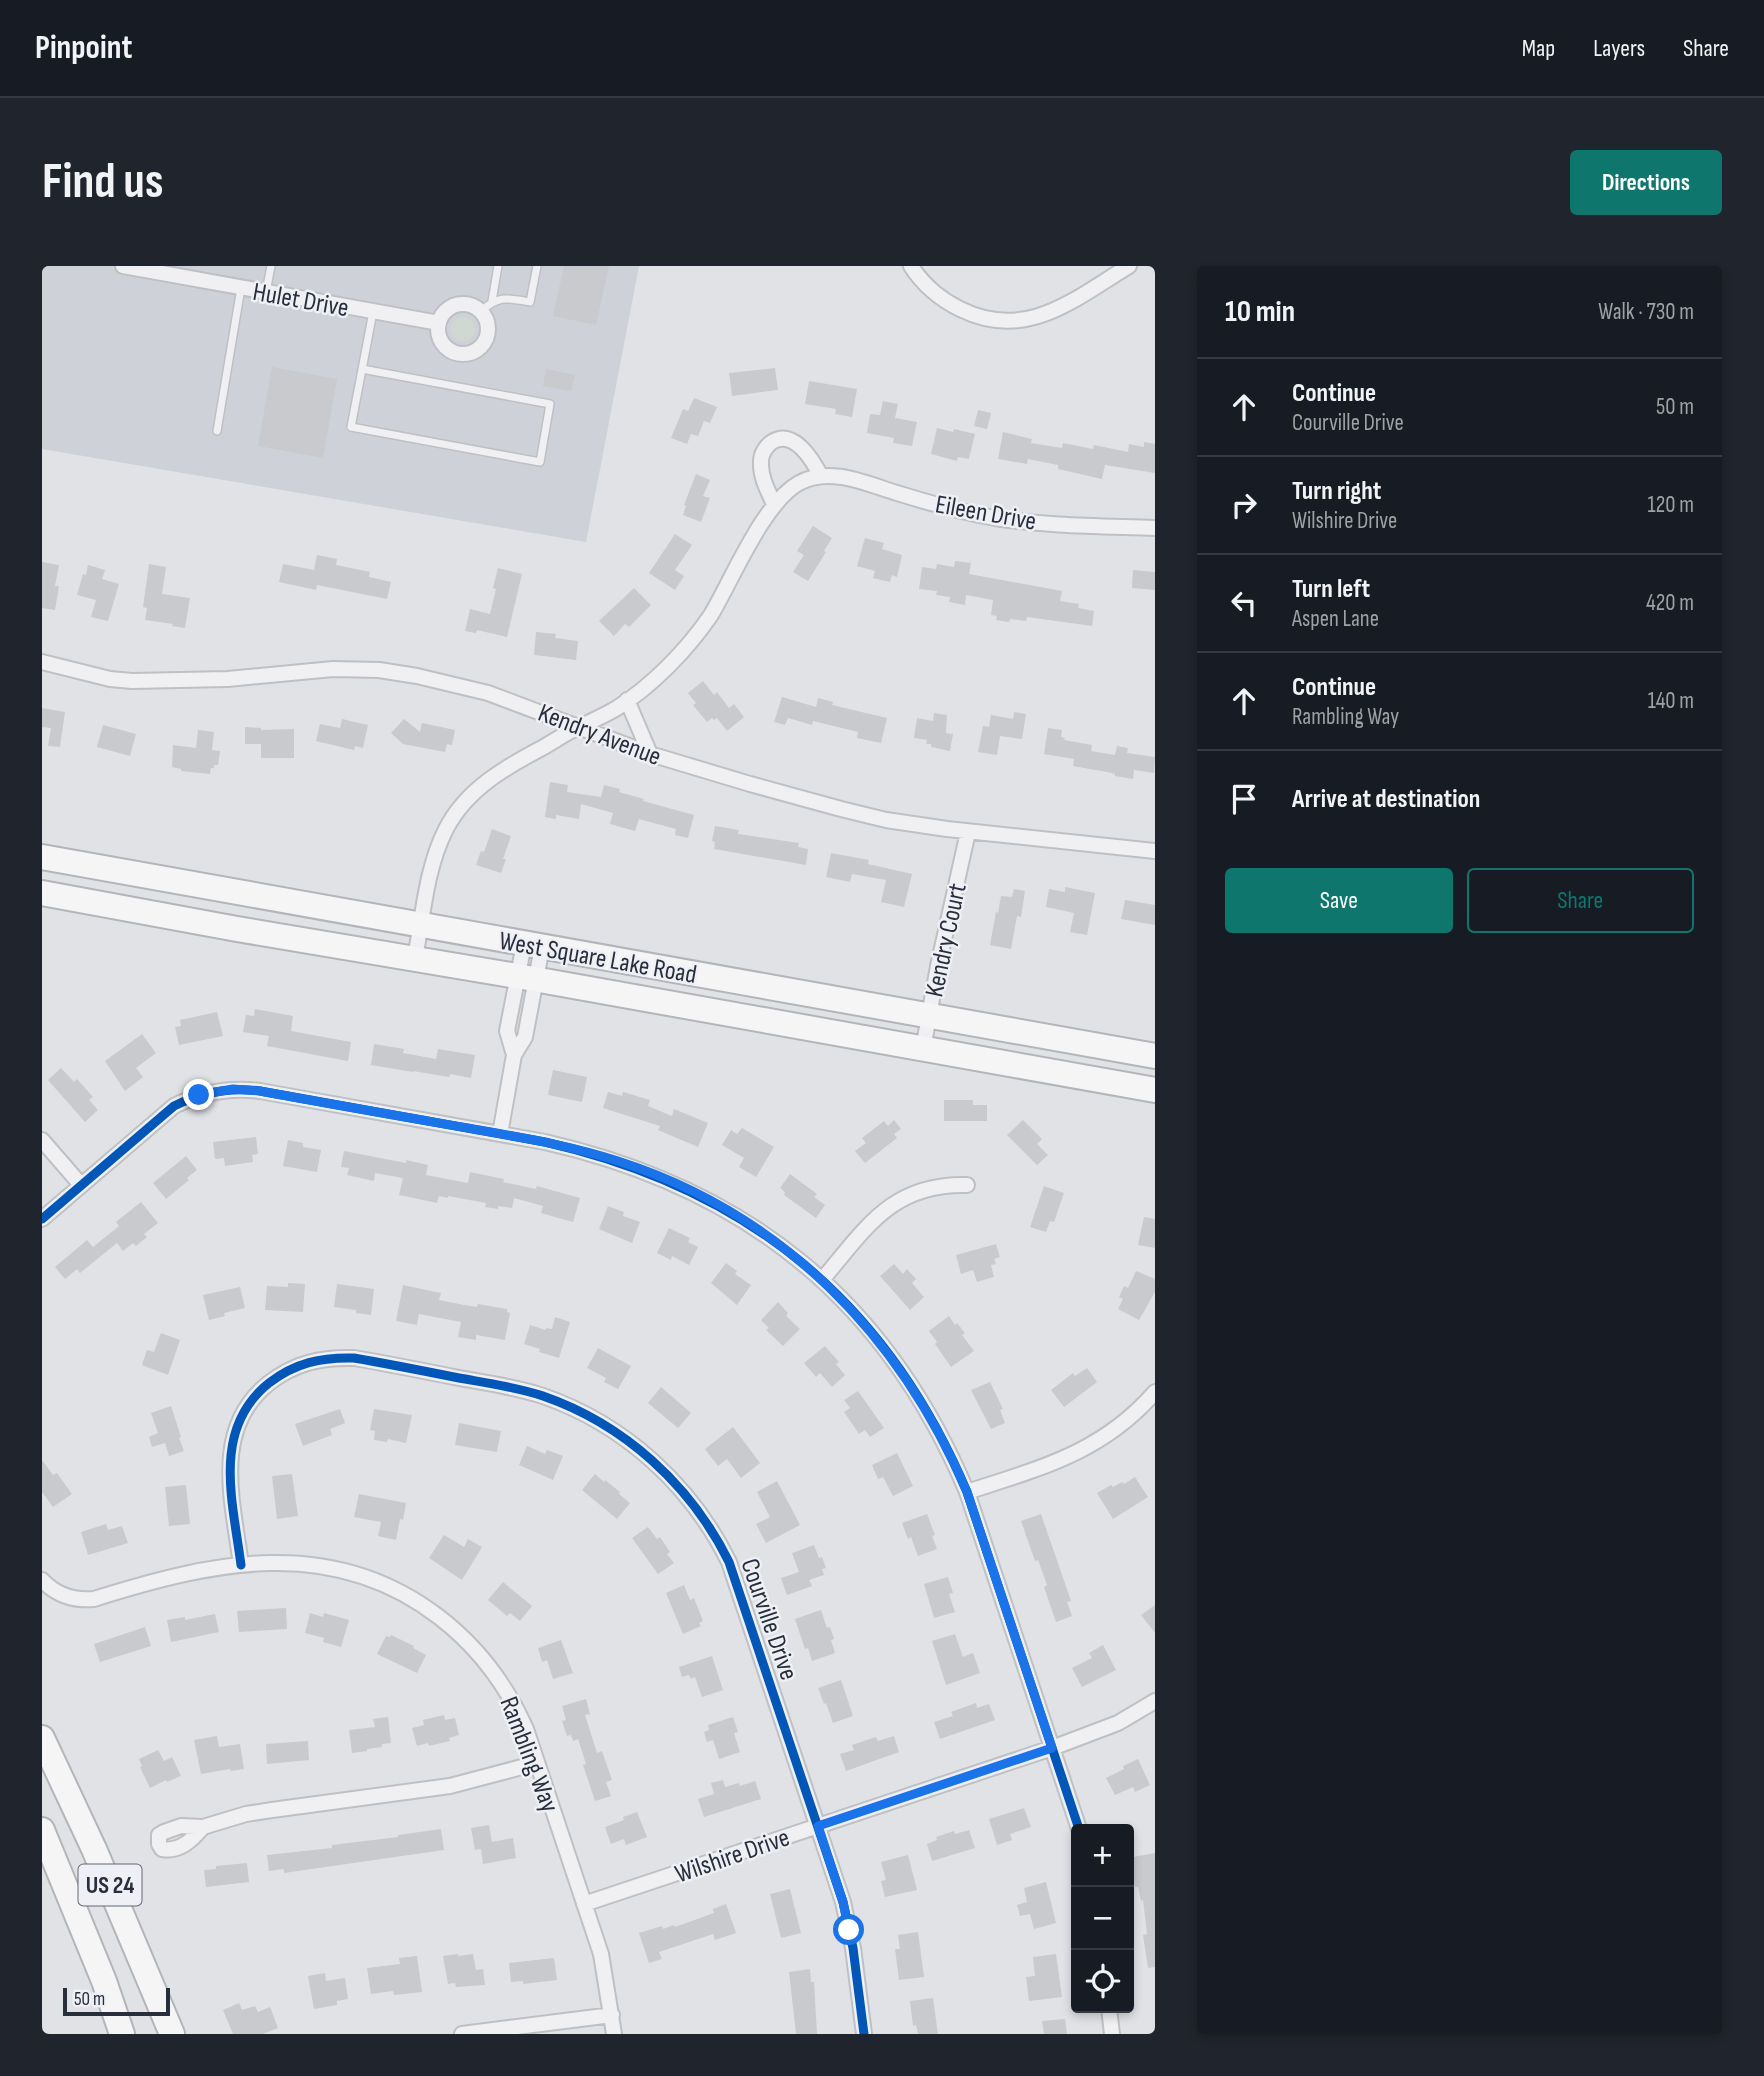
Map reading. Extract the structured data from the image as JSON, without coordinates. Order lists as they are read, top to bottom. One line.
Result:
{"streets":{"highway":["West Square Lake Road","US 24"],"street":["Hulet Drive","Eileen Drive","Kendry Avenue","Kendry Court","Courville Drive","Rambling Way","Wilshire Drive"]},"crossings":[["Eileen Drive","Kendry Avenue"],["Eileen Drive","West Square Lake Road"],["Kendry Avenue","Kendry Court"],["Kendry Court","West Square Lake Road"],["Courville Drive","Rambling Way"],["Courville Drive","Wilshire Drive"],["Rambling Way","Wilshire Drive"]],"scale_bar":"50 m","page":{"header":"Pinpoint","nav":["Map","Layers","Share"],"buttons":["Directions",["Save","Share"]],"title":"Find us","heading":["10 min","Walk · 730 m"],"list":[["Continue","Courville Drive","50 m"],["Turn right","Wilshire Drive","120 m"],["Turn left","Aspen Lane","420 m"],["Continue","Rambling Way","140 m"],"Arrive at destination"],"map_buttons":["+","−"],"scale":"50 m"}}
